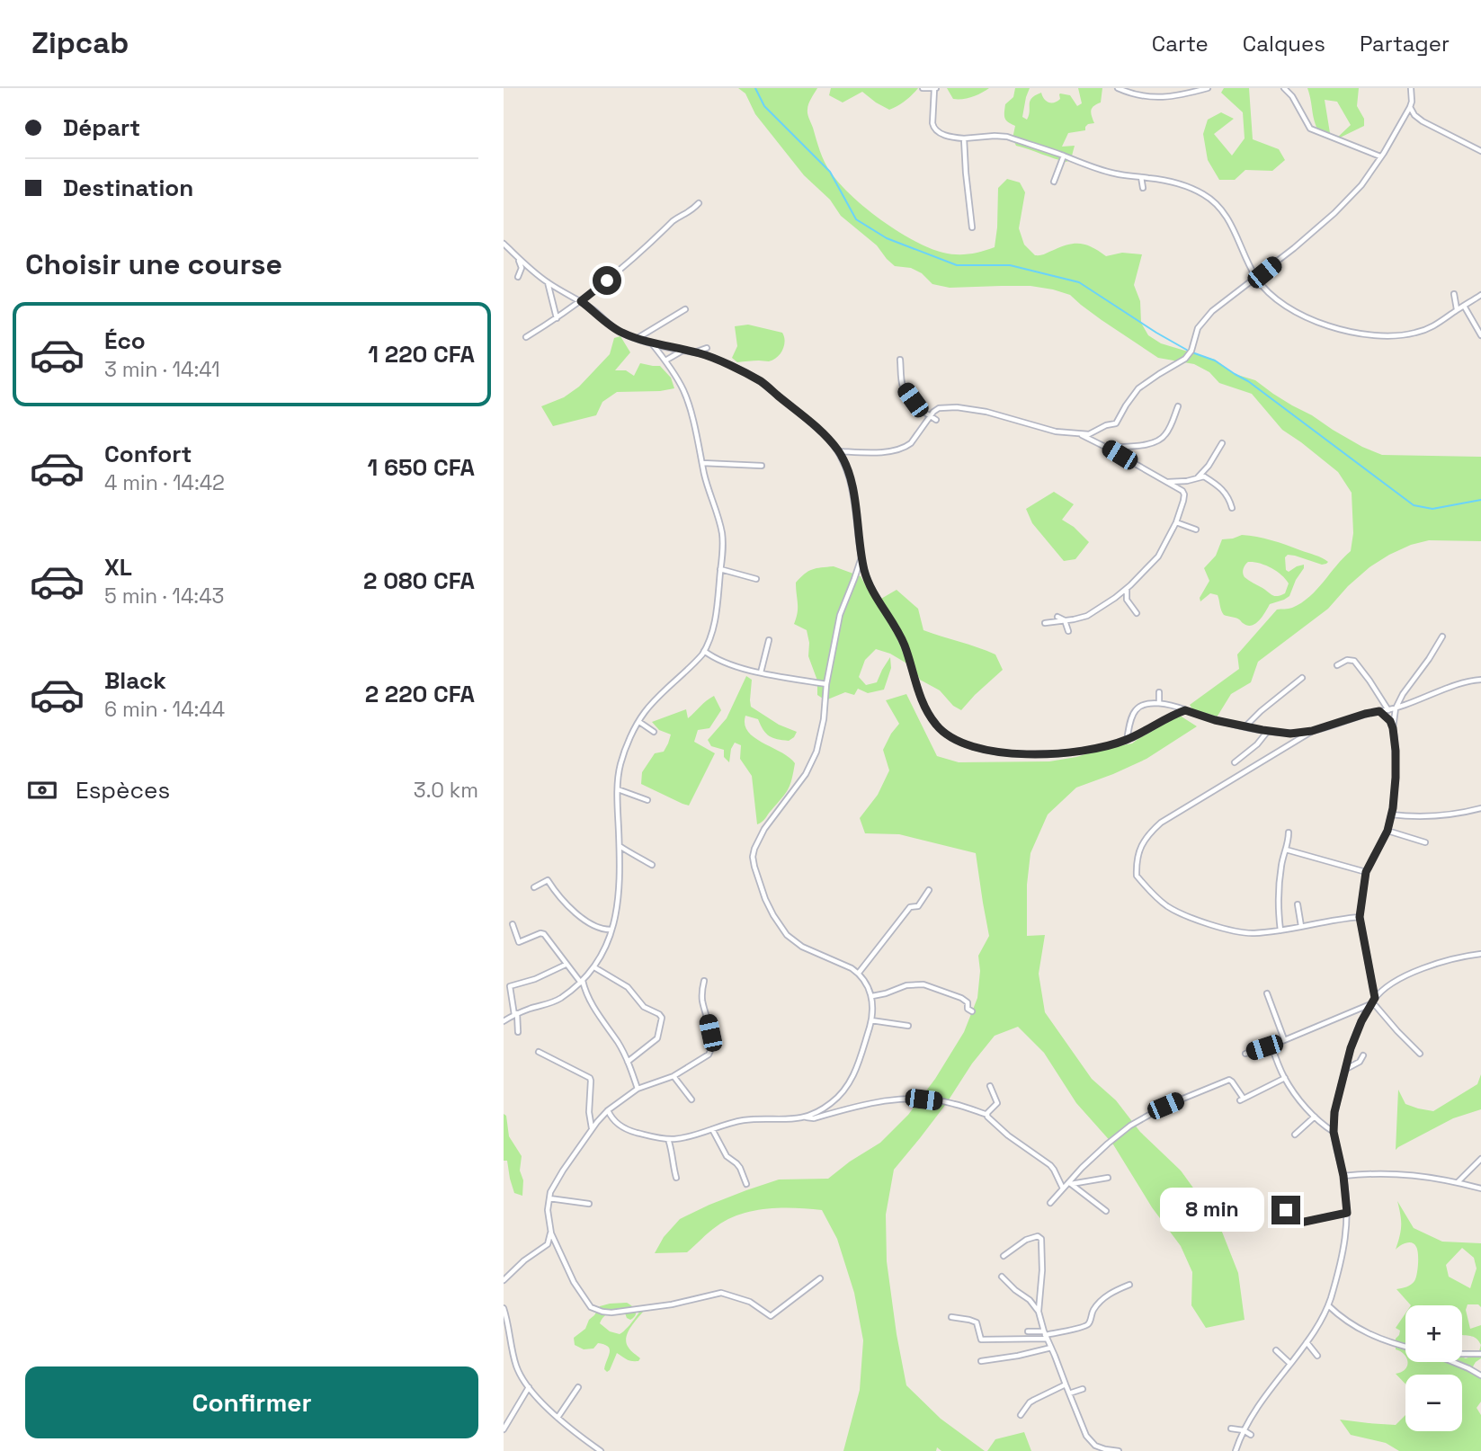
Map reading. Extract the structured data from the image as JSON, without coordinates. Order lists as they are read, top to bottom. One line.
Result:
{"page":{"header":"Zipcab","nav":["Carte","Calques","Partager"],"banner":["Départ","Destination"],"heading":"Choisir une course","list":[{"name":"Éco","note":"3 min · 14:41","value":"1 220 CFA"},{"name":"Confort","note":"4 min · 14:42","value":"1 650 CFA"},{"name":"XL","note":"5 min · 14:43","value":"2 080 CFA"},{"name":"Black","note":"6 min · 14:44","value":"2 220 CFA"}],"pay":["Espèces","3.0 km"],"bubble":"8 min","map_buttons":["+","−"],"buttons":"Confirmer"}}
